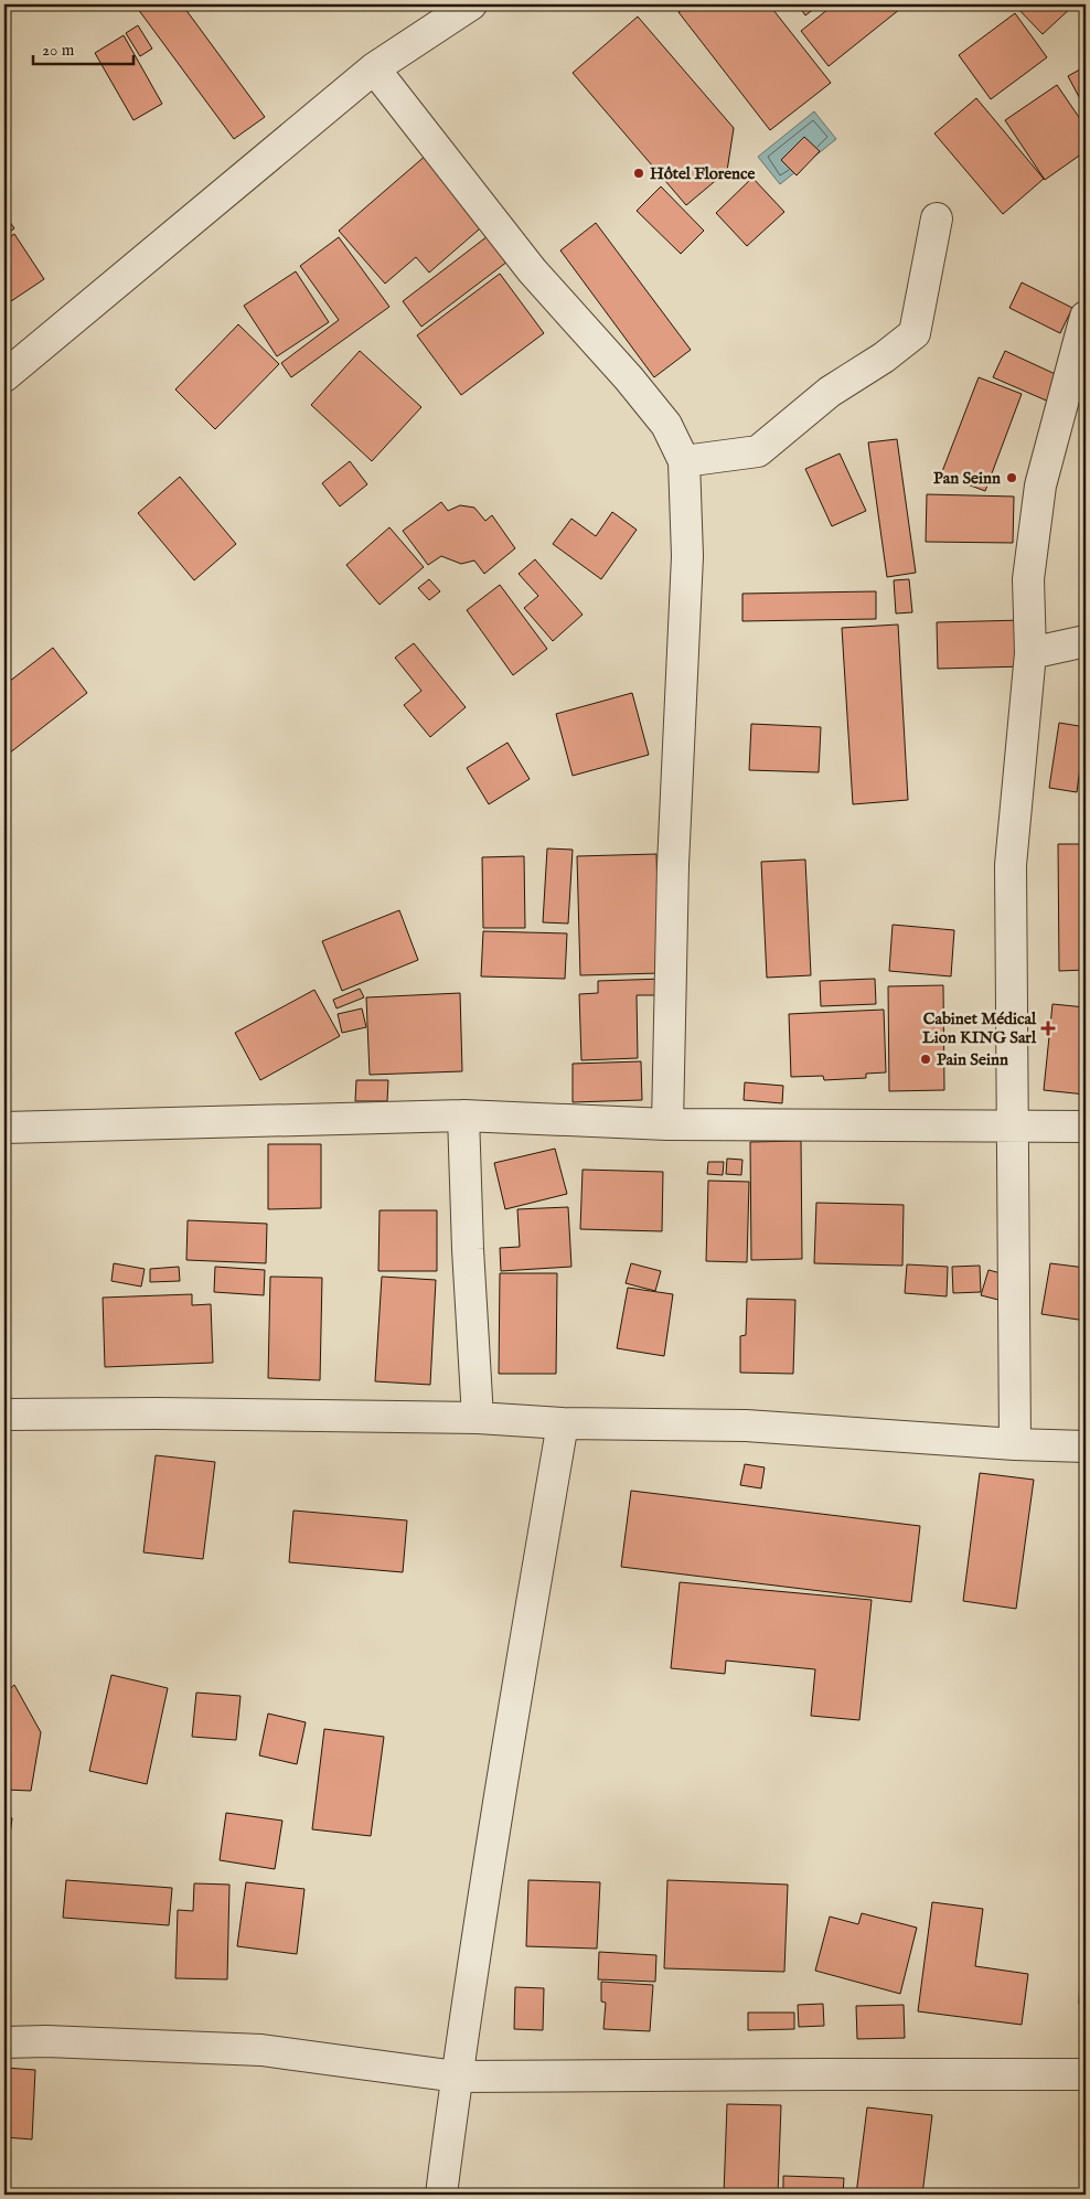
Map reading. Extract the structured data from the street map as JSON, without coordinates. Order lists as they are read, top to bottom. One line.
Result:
{"places":{"other":["Hôtel Florence","Pan Seinn","Pain Seinn"],"health":["Cabinet Médical Lion KING Sarl"]},"scale_bar":"20 m"}
